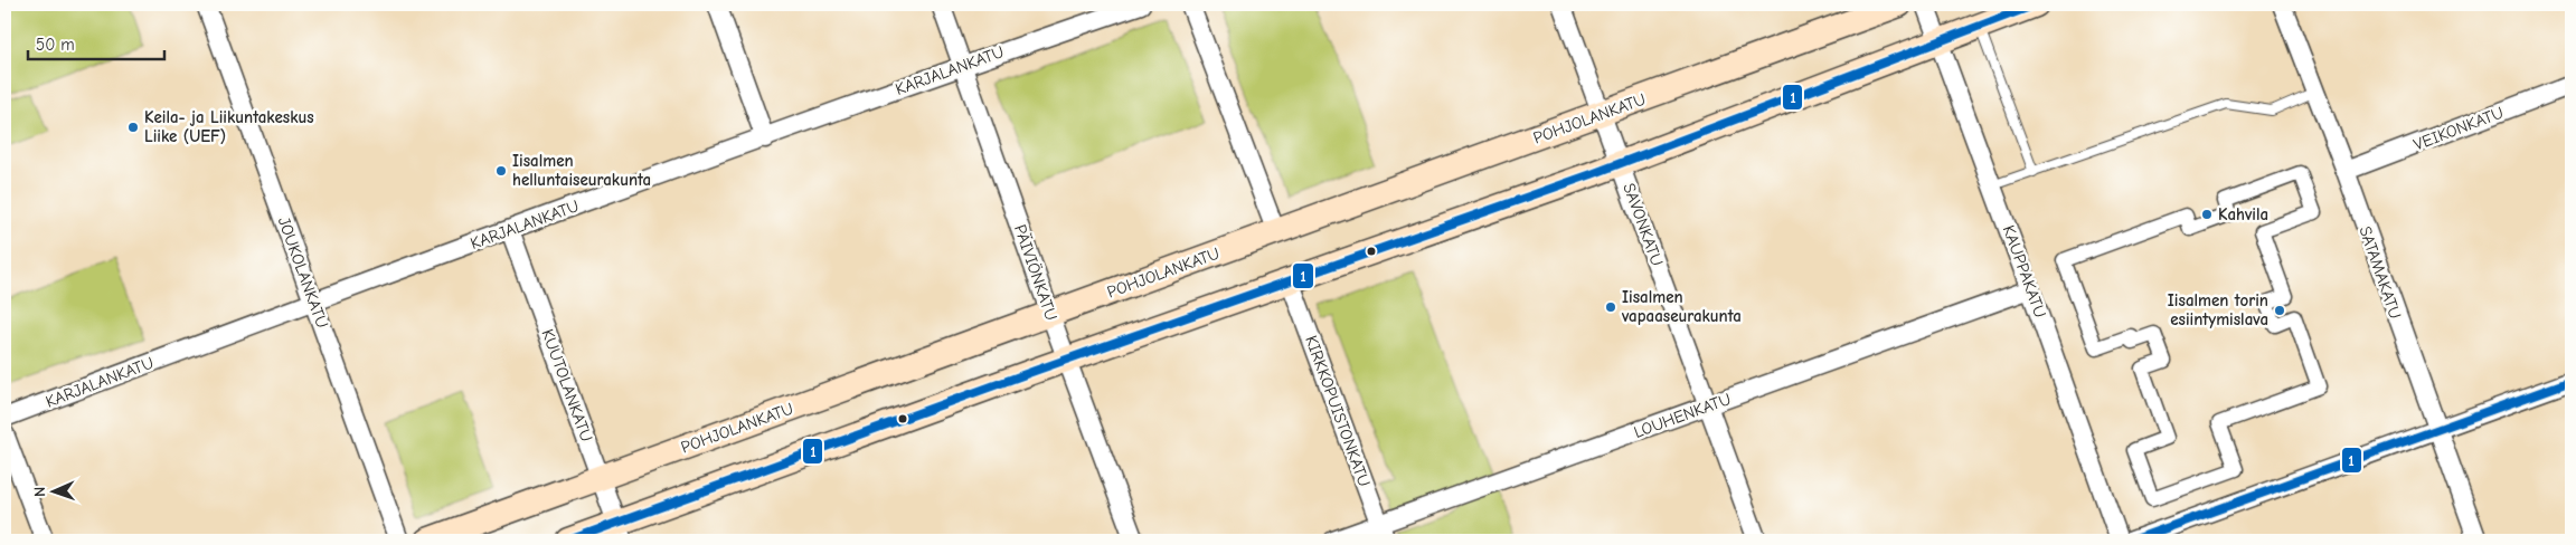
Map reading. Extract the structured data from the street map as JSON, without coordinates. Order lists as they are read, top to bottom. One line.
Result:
{"streets":{"main road":["POHJOLANKATU"],"street":["KARJALANKATU","VEIKONKATU","SAVONKATU","KAUPPAKATU","JOUKOLANKATU","PÄIVIÖNKATU","SATAMAKATU","KUUTOLANKATU","KIRKKOPUISTONKATU","LOUHENKATU"]},"crossings":[["KARJALANKATU","JOUKOLANKATU"],["KARJALANKATU","PÄIVIÖNKATU"],["KARJALANKATU","KUUTOLANKATU"],["POHJOLANKATU","SAVONKATU"],["POHJOLANKATU","PÄIVIÖNKATU"],["POHJOLANKATU","KUUTOLANKATU"],["VEIKONKATU","SATAMAKATU"],["SAVONKATU","LOUHENKATU"],["KAUPPAKATU","LOUHENKATU"],["KIRKKOPUISTONKATU","LOUHENKATU"]],"places":["Keila- ja Liikuntakeskus Liike (UEF)","Iisalmen helluntaiseurakunta","Kahvila","Iisalmen vapaaseurakunta","Iisalmen torin esiintymislava"],"lines":["transit line 1"],"scale_bar":"50 m","north":"left"}
